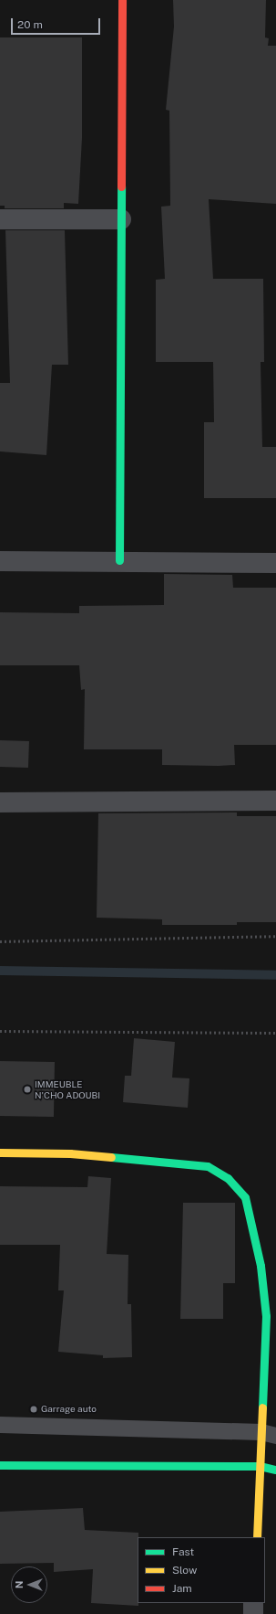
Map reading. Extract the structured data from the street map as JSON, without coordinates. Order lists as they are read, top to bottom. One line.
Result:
{"places":["IMMEUBLE N'CHO ADOUBI","Garrage auto"],"legend":["Fast","Slow","Jam"],"scale_bar":"20 m","north":"left"}
